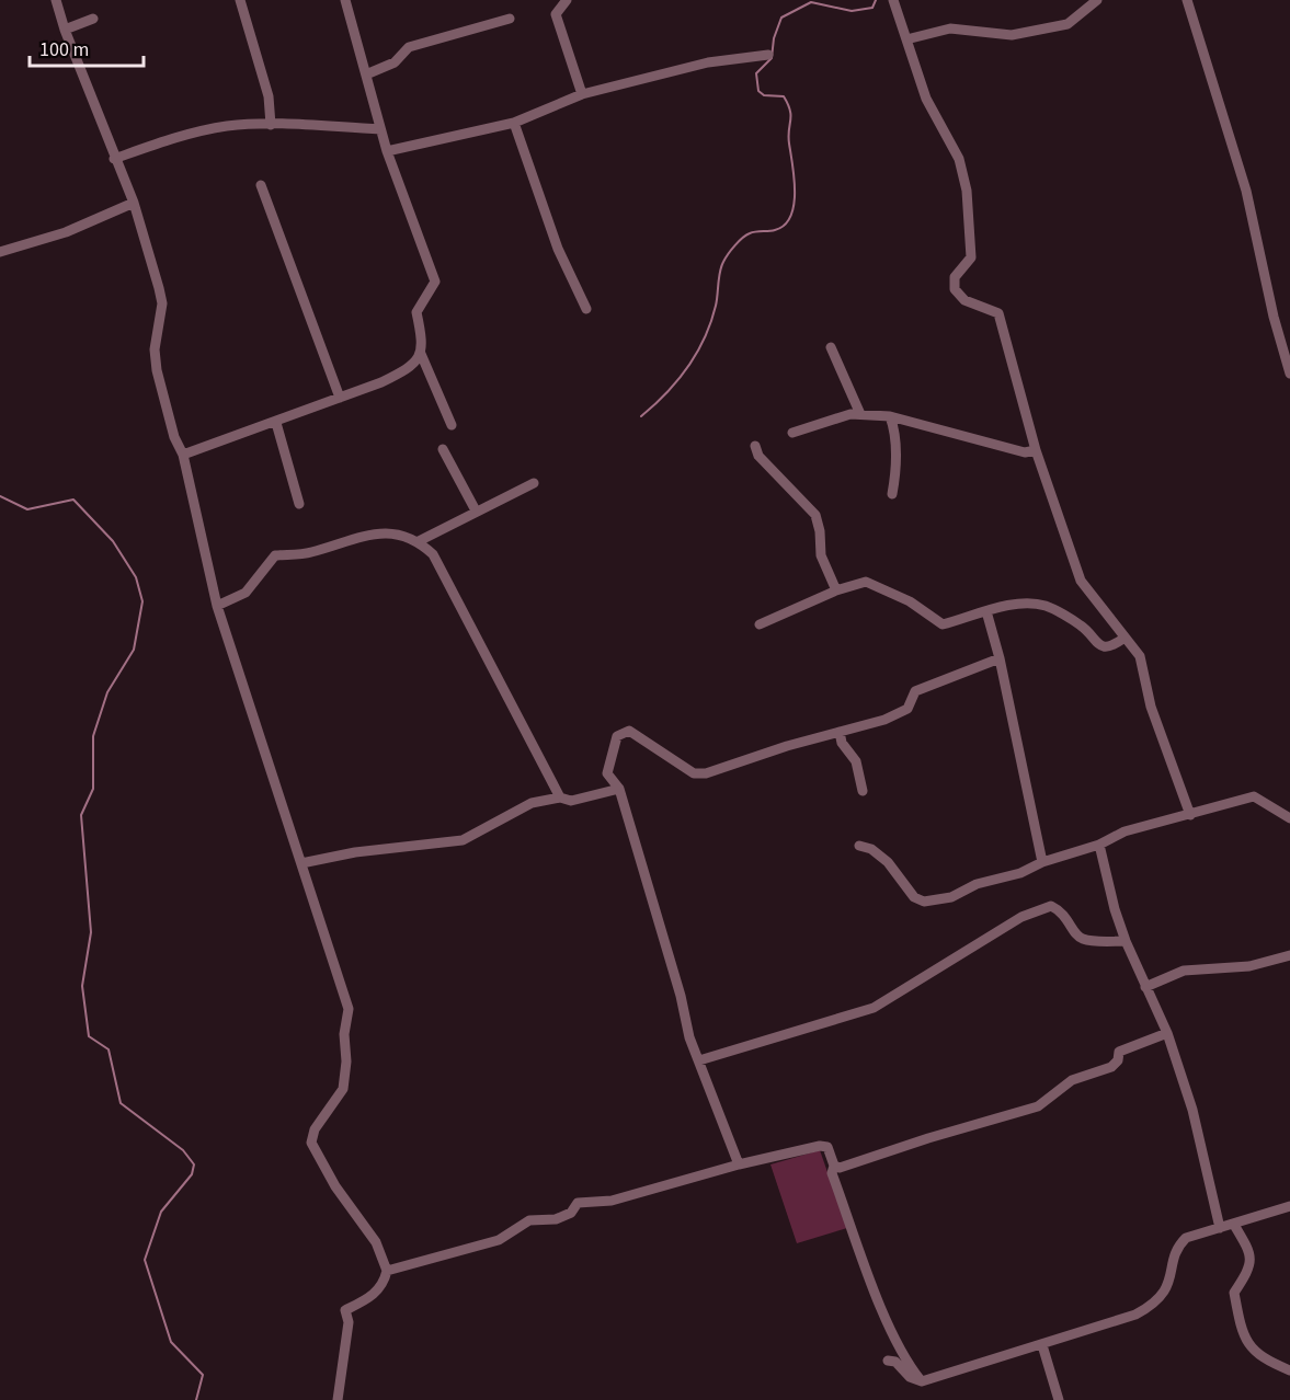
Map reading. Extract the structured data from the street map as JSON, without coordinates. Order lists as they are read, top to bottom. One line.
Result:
{"scale_bar":"100 m"}
